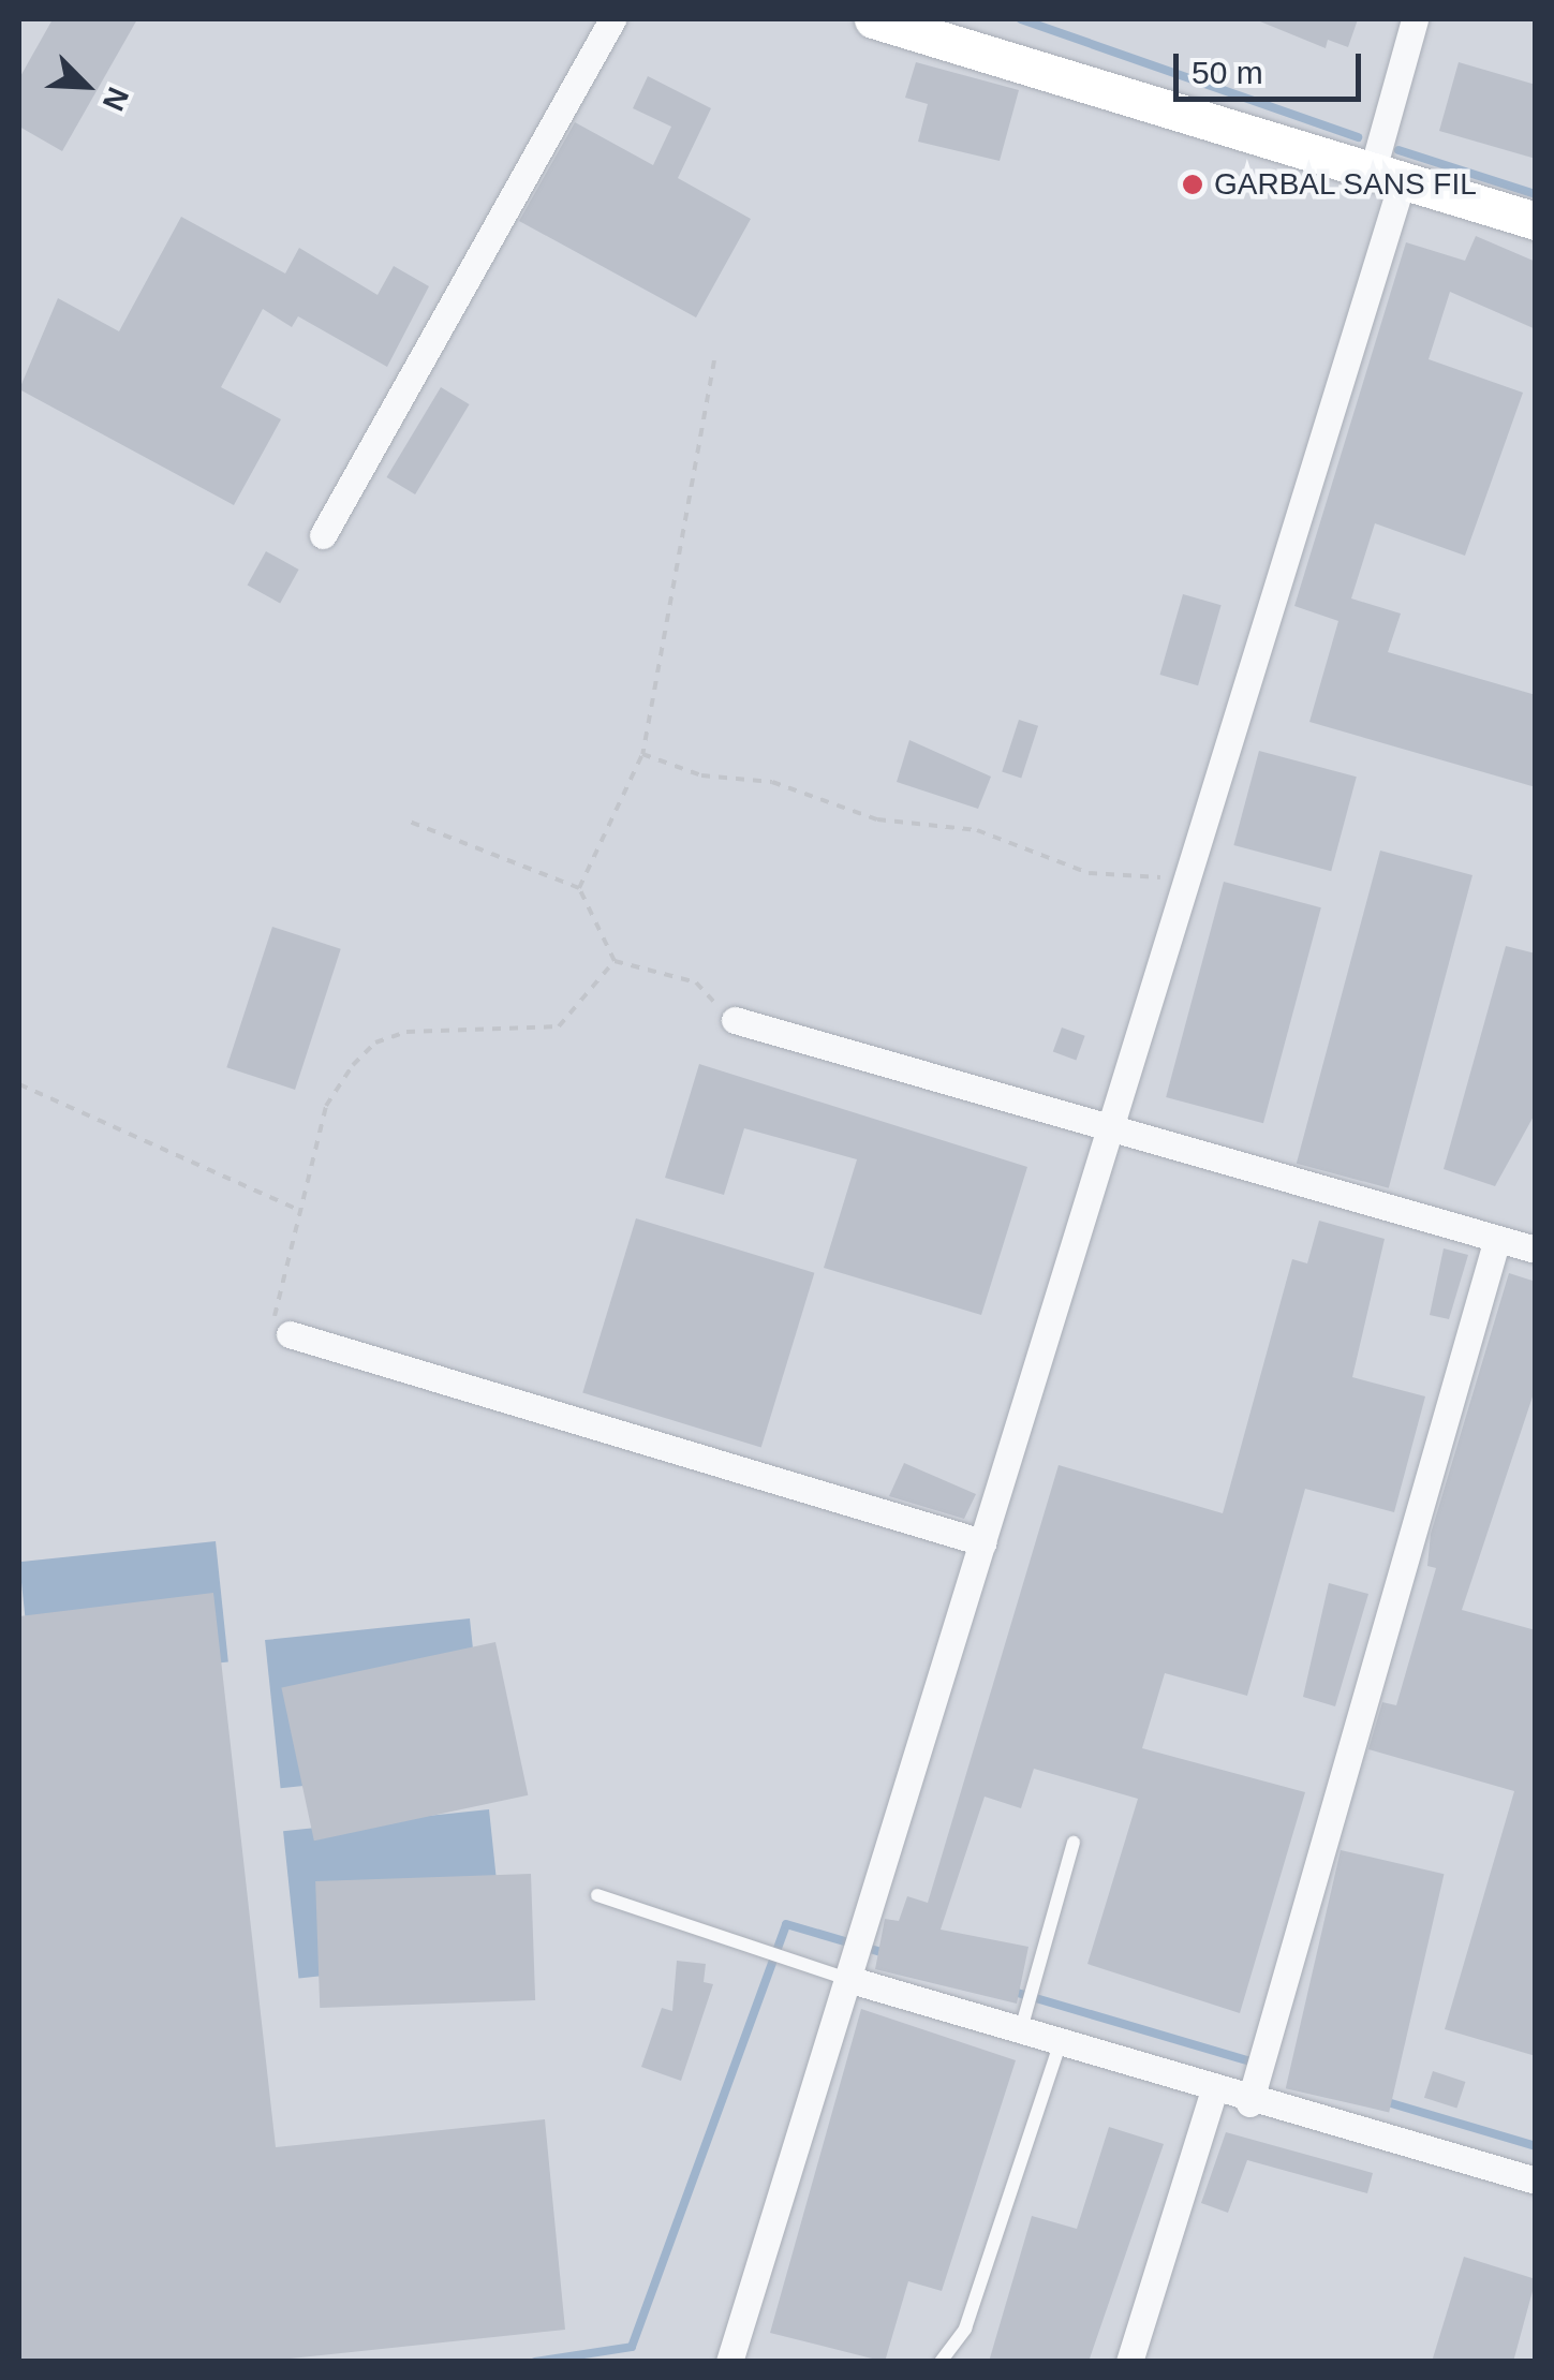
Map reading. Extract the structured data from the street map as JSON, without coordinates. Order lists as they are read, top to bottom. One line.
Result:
{"places":["GARBAL SANS FIL"],"scale_bar":"50 m","north":"bottom right"}
